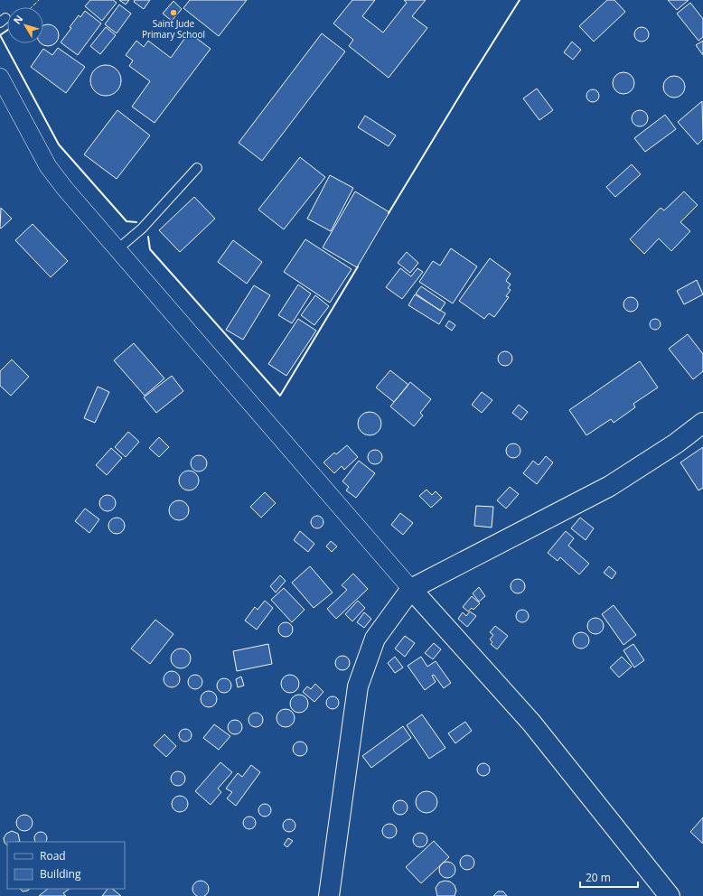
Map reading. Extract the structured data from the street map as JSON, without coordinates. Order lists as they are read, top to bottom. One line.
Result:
{"places":["Saint Jude Primary School"],"legend":["Road","Building"],"scale_bar":"20 m","north":"top left"}
